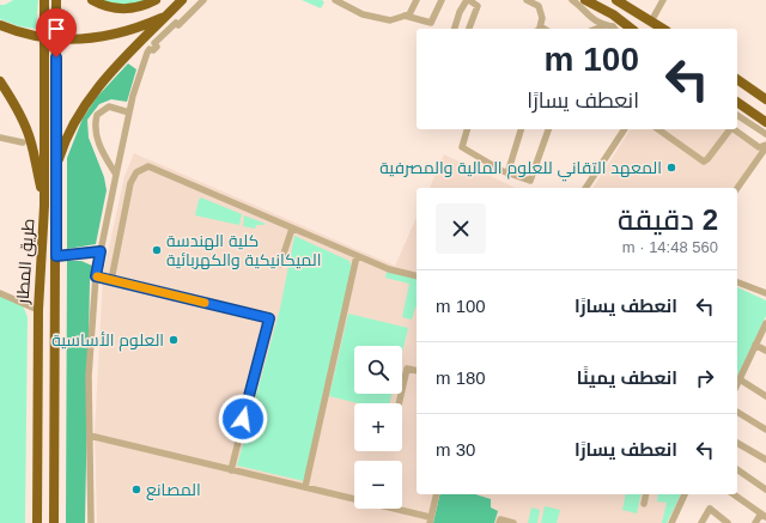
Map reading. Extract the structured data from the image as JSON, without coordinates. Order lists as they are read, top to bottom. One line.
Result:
{"streets":{"highway":["طريق المطار"]},"places":["المعهد التقاني للعلوم المالية والمصرفية","كلية الهندسة الميكانيكية والكهربائية","العلوم الأساسية","المصانع"],"page":{"turn":["100 m","انعطف يسارًا"],"heading":["2 دقيقة","560 m · 14:48"],"list":[{"name":"انعطف يسارًا","value":"100 m"},{"name":"انعطف يمينًا","value":"180 m"},{"name":"انعطف يسارًا","value":"30 m"}],"map_buttons":["+","−"]}}
